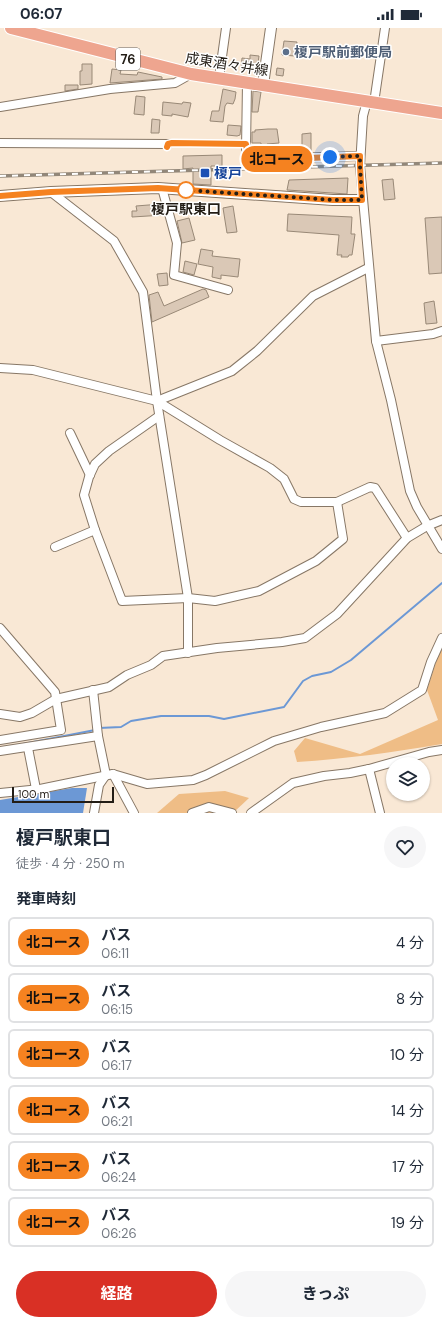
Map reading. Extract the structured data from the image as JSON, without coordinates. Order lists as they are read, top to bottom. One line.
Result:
{"streets":{"main road":["76","成東酒々井線"]},"places":{"other":["榎戸駅前郵便局","榎戸駅東口"],"transit":["榎戸"]},"lines":["bus line 北コース"],"scale_bar":"100 m","page":{"status":"06:07","on_map":"北コース","scale":"100 m","heading":[["榎戸駅東口","徒歩 · 4 分 · 250 m"],"発車時刻"],"list":[{"mark":"北コース","name":"バス","note":"06:11","value":"4 分"},{"mark":"北コース","name":"バス","note":"06:15","value":"8 分"},{"mark":"北コース","name":"バス","note":"06:17","value":"10 分"},{"mark":"北コース","name":"バス","note":"06:21","value":"14 分"},{"mark":"北コース","name":"バス","note":"06:24","value":"17 分"},{"mark":"北コース","name":"バス","note":"06:26","value":"19 分"}],"buttons":["経路","きっぷ"]}}
